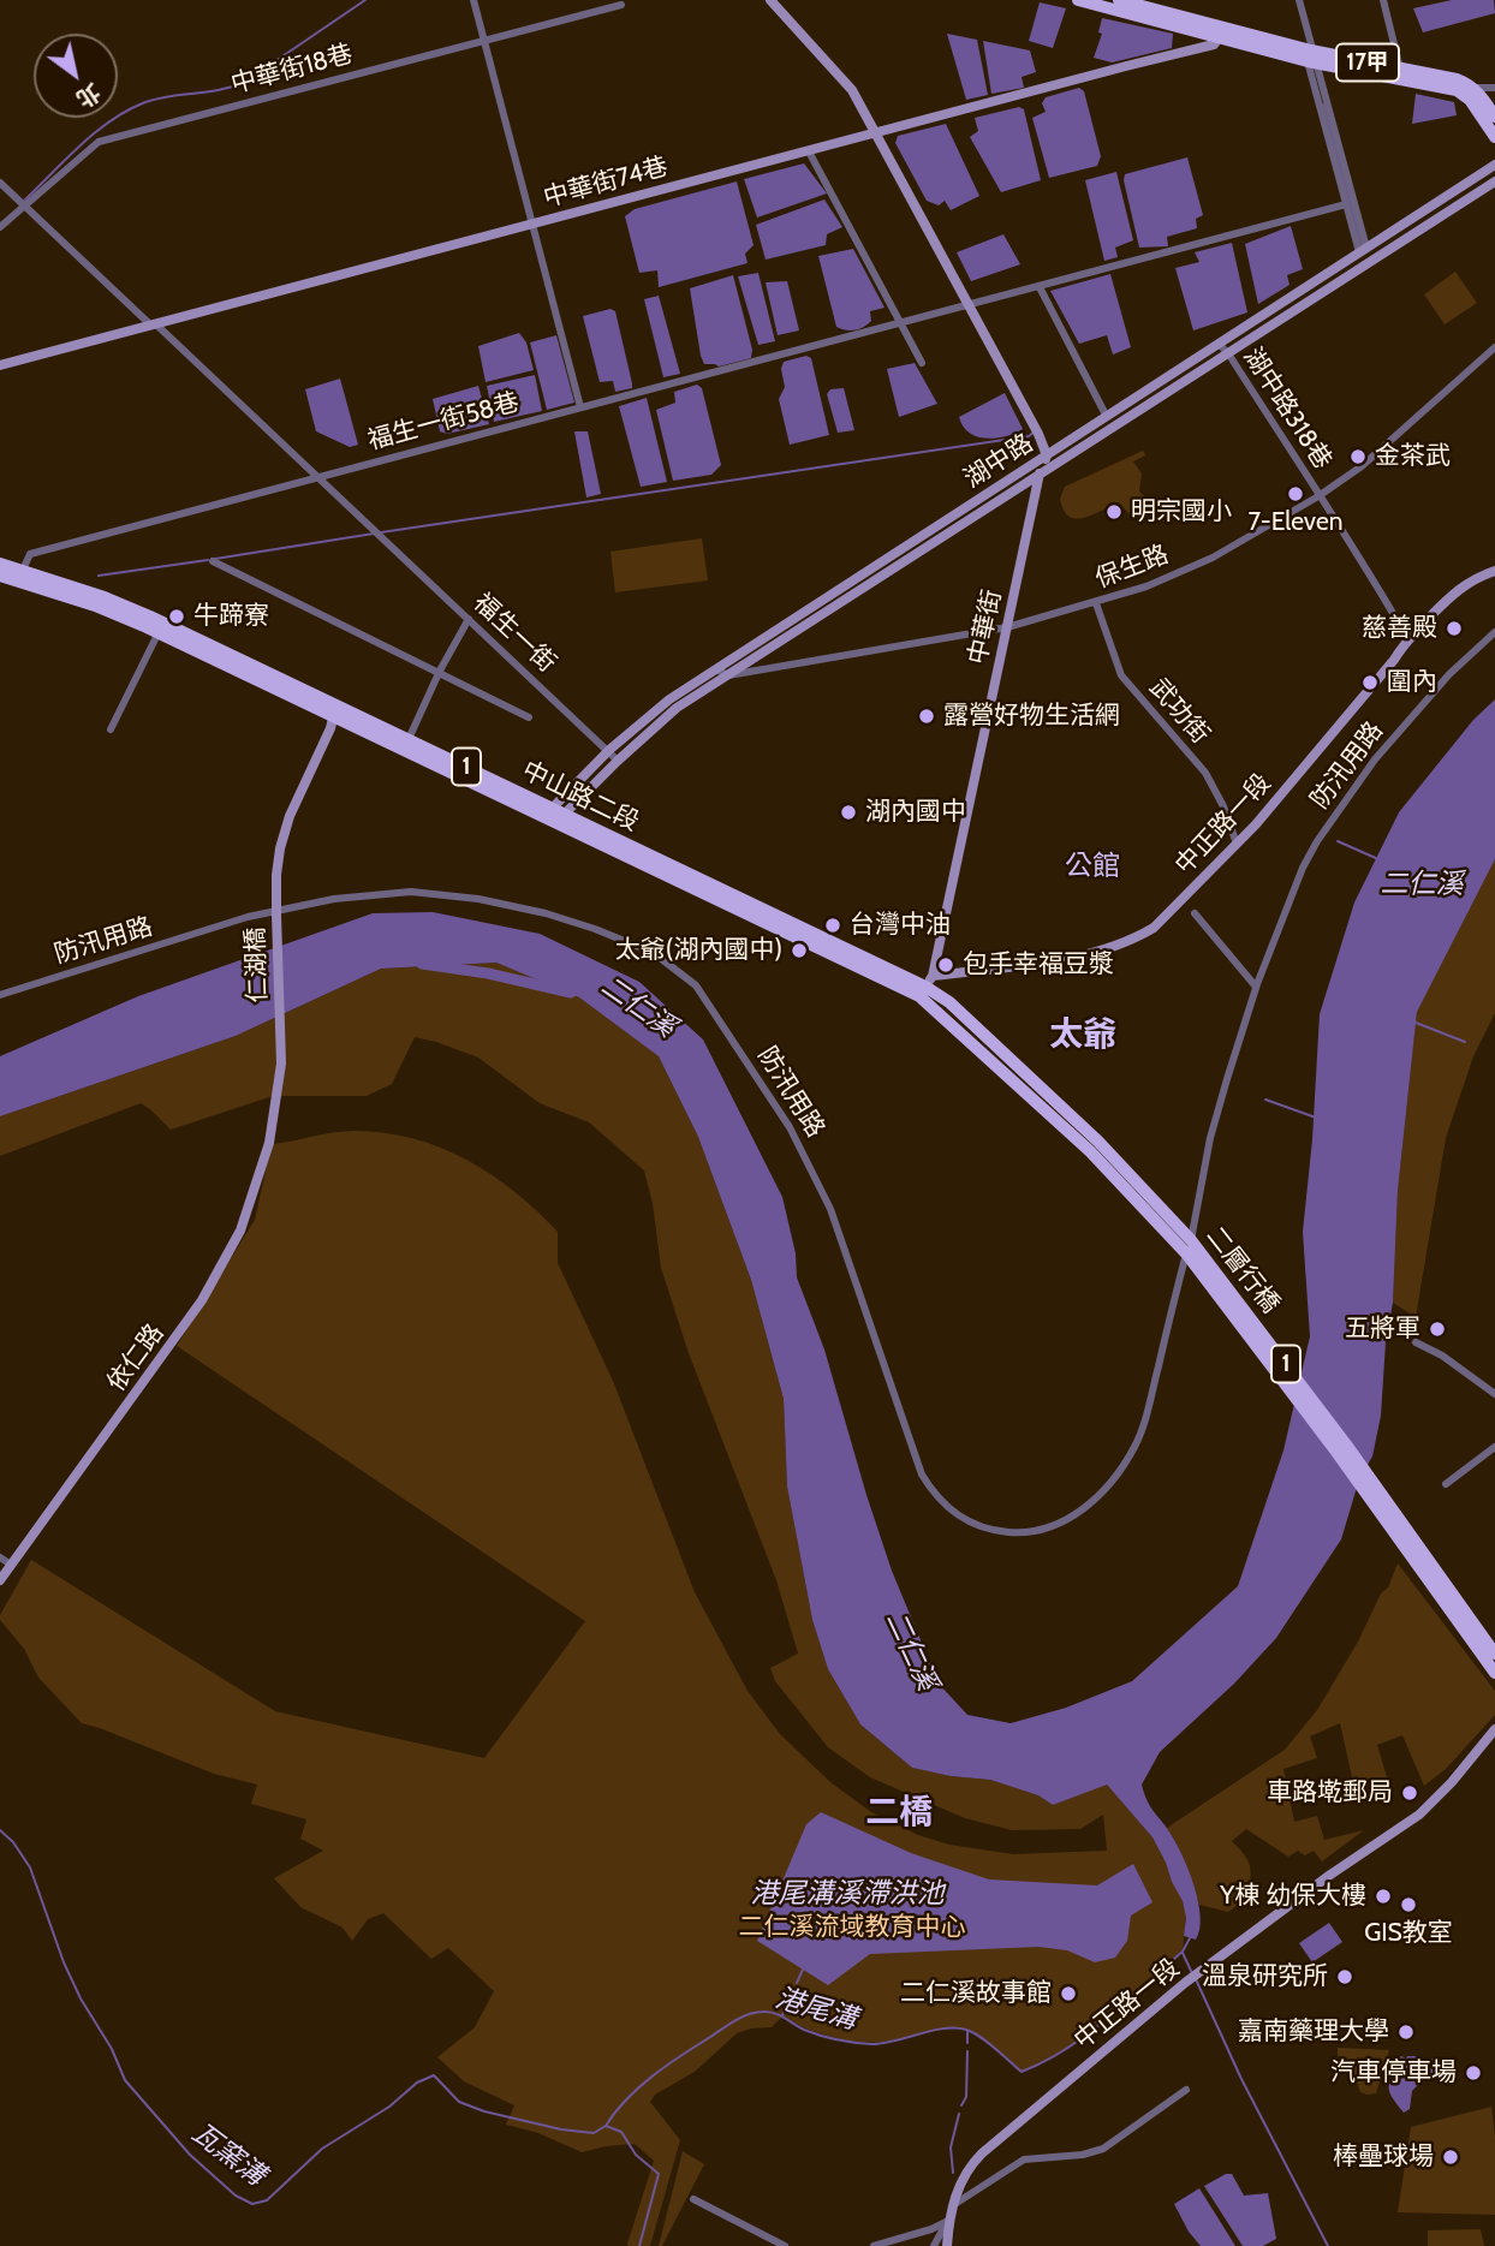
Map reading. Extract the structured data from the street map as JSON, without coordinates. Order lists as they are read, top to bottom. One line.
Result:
{"streets":{"main road":["17甲","1","中山路二段","二層行橋"],"street":["中華街18巷","中華街74巷","湖中路318巷","福生一街58巷","湖中路","保生路","中華街","福生一街","武功街","防汛用路","中正路一段","仁湖橋","依仁路"]},"crossings":[["17甲","中華街74巷"],["中華街18巷","福生一街"],["中華街74巷","福生一街"],["湖中路318巷","湖中路"],["湖中路318巷","保生路"],["湖中路318巷","中正路一段"],["福生一街58巷","福生一街"],["福生一街58巷","中山路二段"],["湖中路","保生路"],["湖中路","中華街"],["湖中路","福生一街"],["湖中路","中山路二段"],["保生路","中華街"],["保生路","武功街"],["中華街","中山路二段"],["中華街","中正路一段"],["武功街","中正路一段"],["防汛用路","二層行橋"],["1","二層行橋"],["中山路二段","中正路一段"],["中山路二段","仁湖橋"],["中山路二段","二層行橋"],["仁湖橋","依仁路"]],"districts":["公館","太爺","二橋"],"water":["二仁溪","港尾溝溪滯洪池","港尾溝","瓦窯溝"],"parks":["二仁溪流域教育中心"],"places":["金茶武","7-Eleven","明宗國小","牛蹄寮","慈善殿","圍內","露營好物生活網","湖內國中","台灣中油","太爺(湖內國中)","包手幸福豆漿","五將軍","車路墘郵局","Y棟 幼保大樓","GIS教室","溫泉研究所","二仁溪故事館","嘉南藥理大學","汽車停車場","棒壘球場"],"north":"bottom right"}
